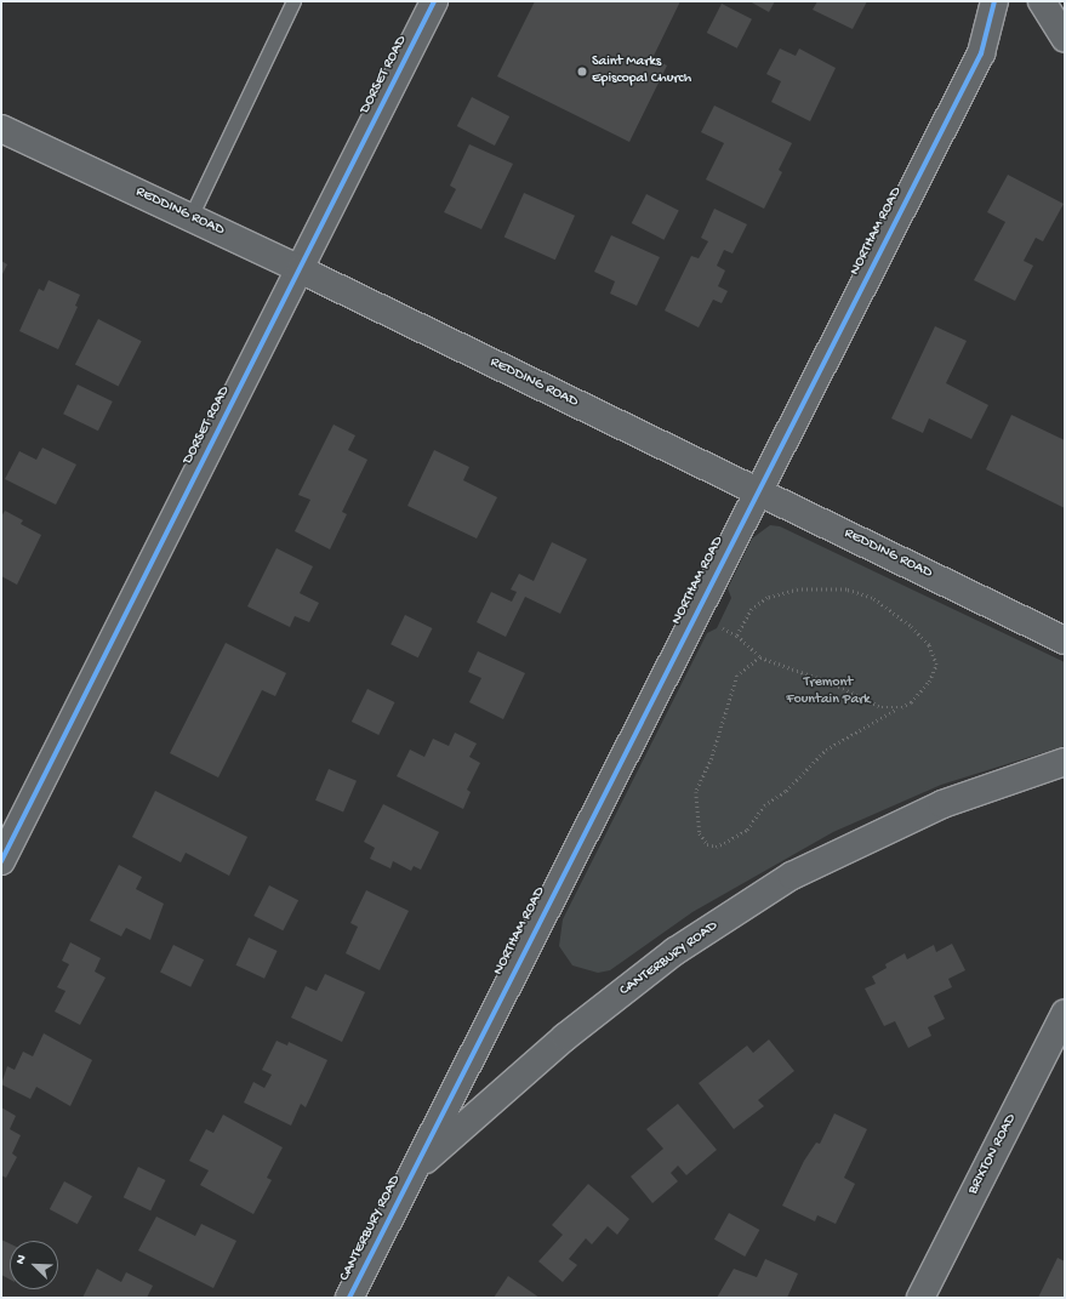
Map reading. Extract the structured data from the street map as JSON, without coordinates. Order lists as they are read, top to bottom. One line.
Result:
{"streets":{"street":["DORSET ROAD","REDDING ROAD","NORTHAM ROAD","CANTERBURY ROAD","BRIXTON ROAD"]},"crossings":[["DORSET ROAD","REDDING ROAD"],["REDDING ROAD","NORTHAM ROAD"],["NORTHAM ROAD","CANTERBURY ROAD"]],"parks":["Tremont Fountain Park"],"places":["Saint Marks Episcopal Church"],"north":"top left"}
